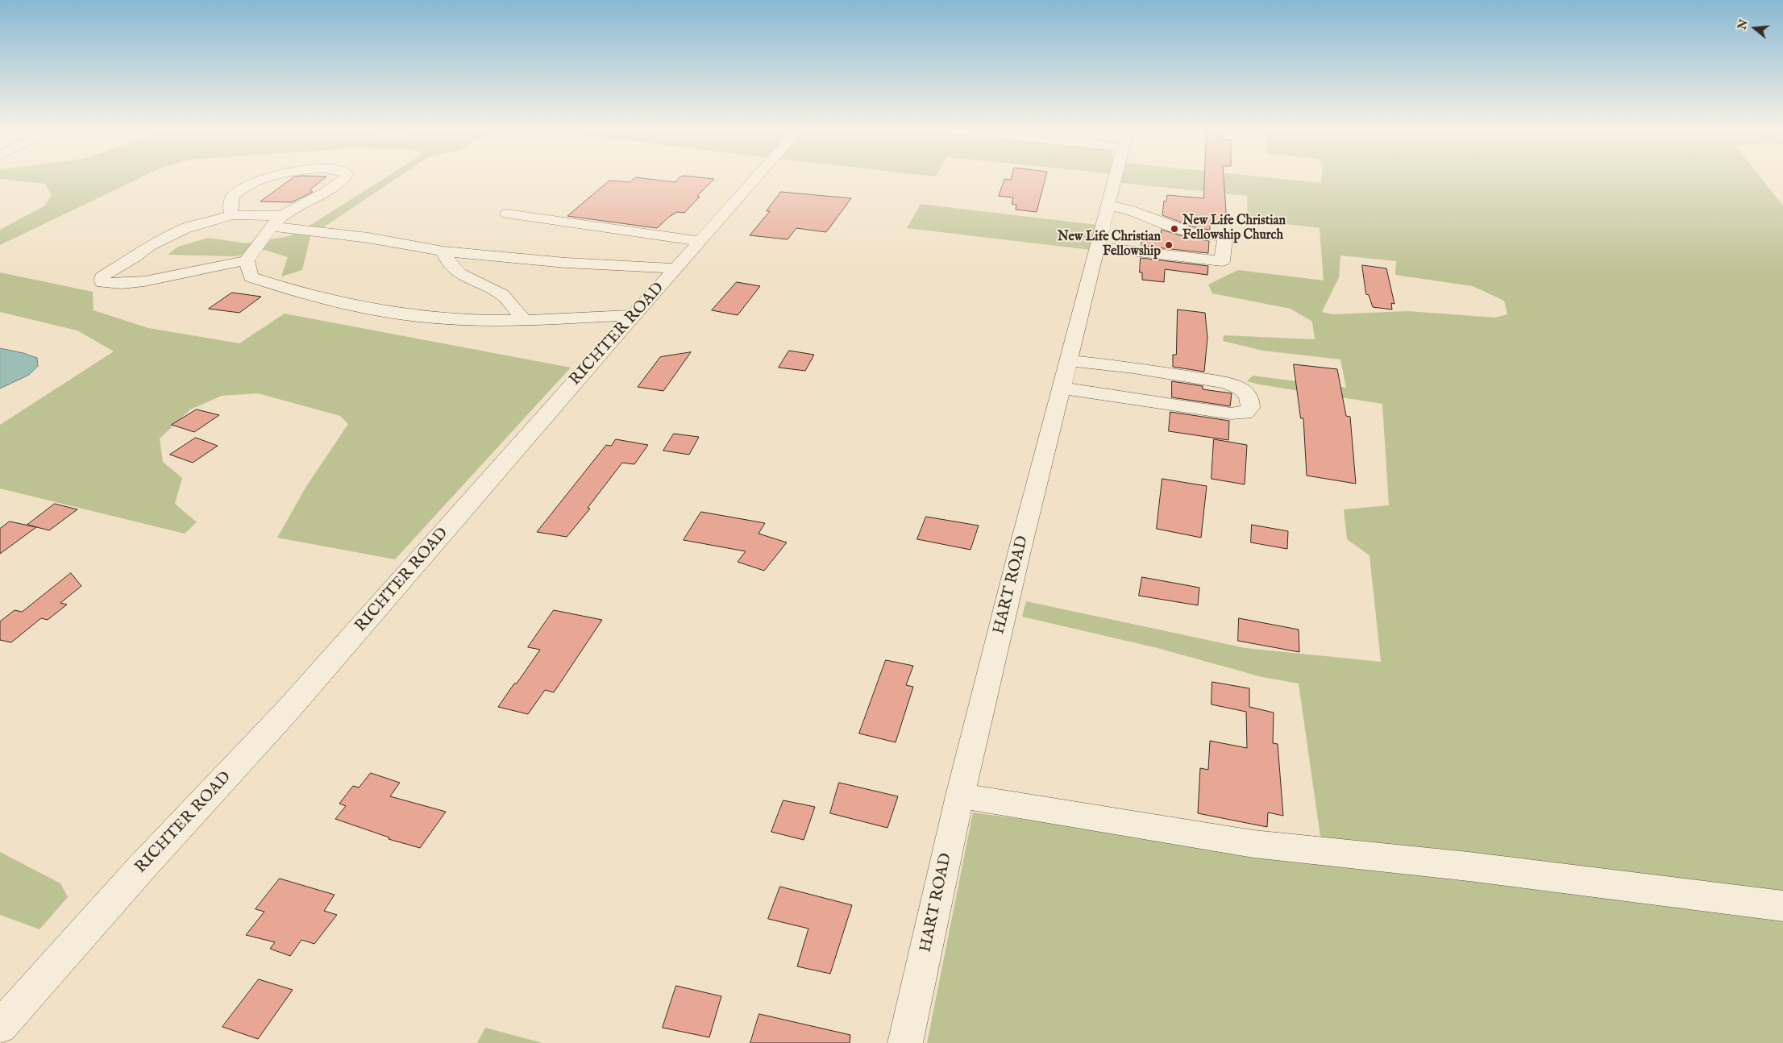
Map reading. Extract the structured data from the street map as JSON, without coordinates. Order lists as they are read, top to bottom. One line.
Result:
{"streets":{"street":["RICHTER ROAD","HART ROAD"]},"places":["New Life Christian Fellowship Church","New Life Christian Fellowship"],"north":"left"}
